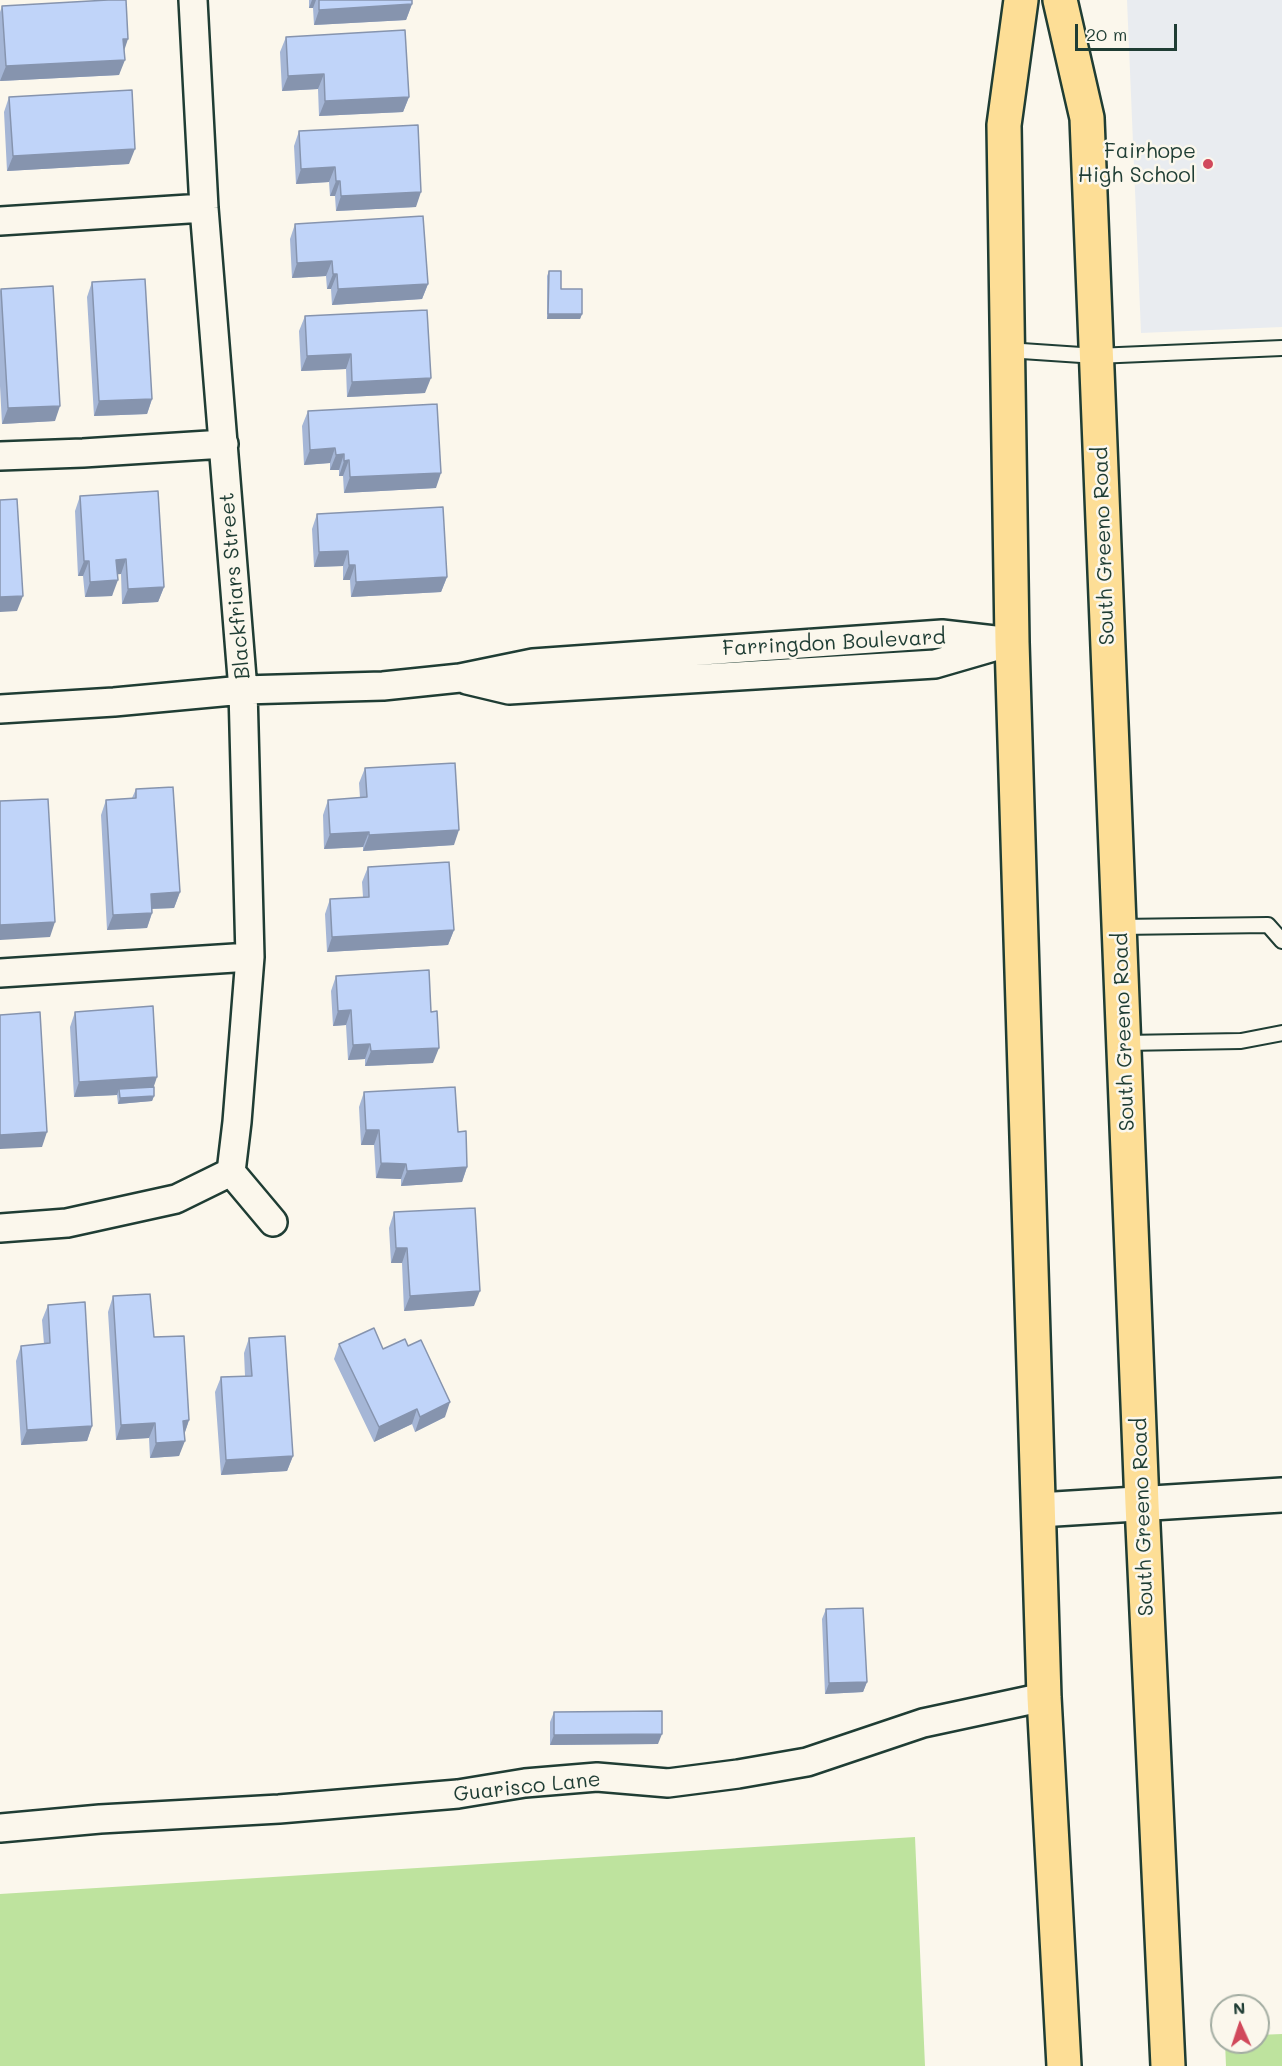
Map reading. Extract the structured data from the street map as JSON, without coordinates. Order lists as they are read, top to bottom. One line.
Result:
{"streets":{"main road":["South Greeno Road"],"street":["Blackfriars Street","Farringdon Boulevard","Guarisco Lane"]},"crossings":[["Blackfriars Street","Farringdon Boulevard"]],"places":["Fairhope High School"],"scale_bar":"20 m","north":"top"}
